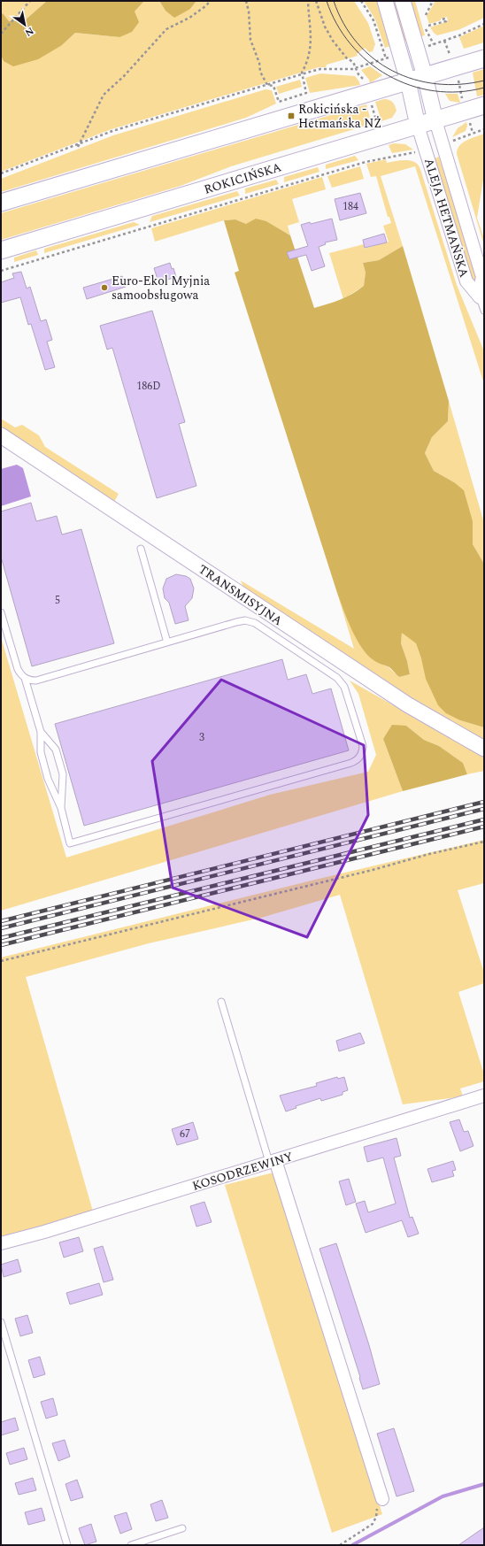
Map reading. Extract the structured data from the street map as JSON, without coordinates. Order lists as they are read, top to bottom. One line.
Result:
{"streets":{"main road":["ROKICIŃSKA"],"street":["ALEJA HETMAŃSKA","TRANSMISYJNA","KOSODRZEWINY"]},"crossings":[["ROKICIŃSKA","ALEJA HETMAŃSKA"]],"places":{"transit":["Rokicińska - Hetmańska NŻ"],"other":["Euro-Ekol Myjnia samoobsługowa"]},"house_numbers":["184","186D","5","3","67"],"north":"bottom right"}
